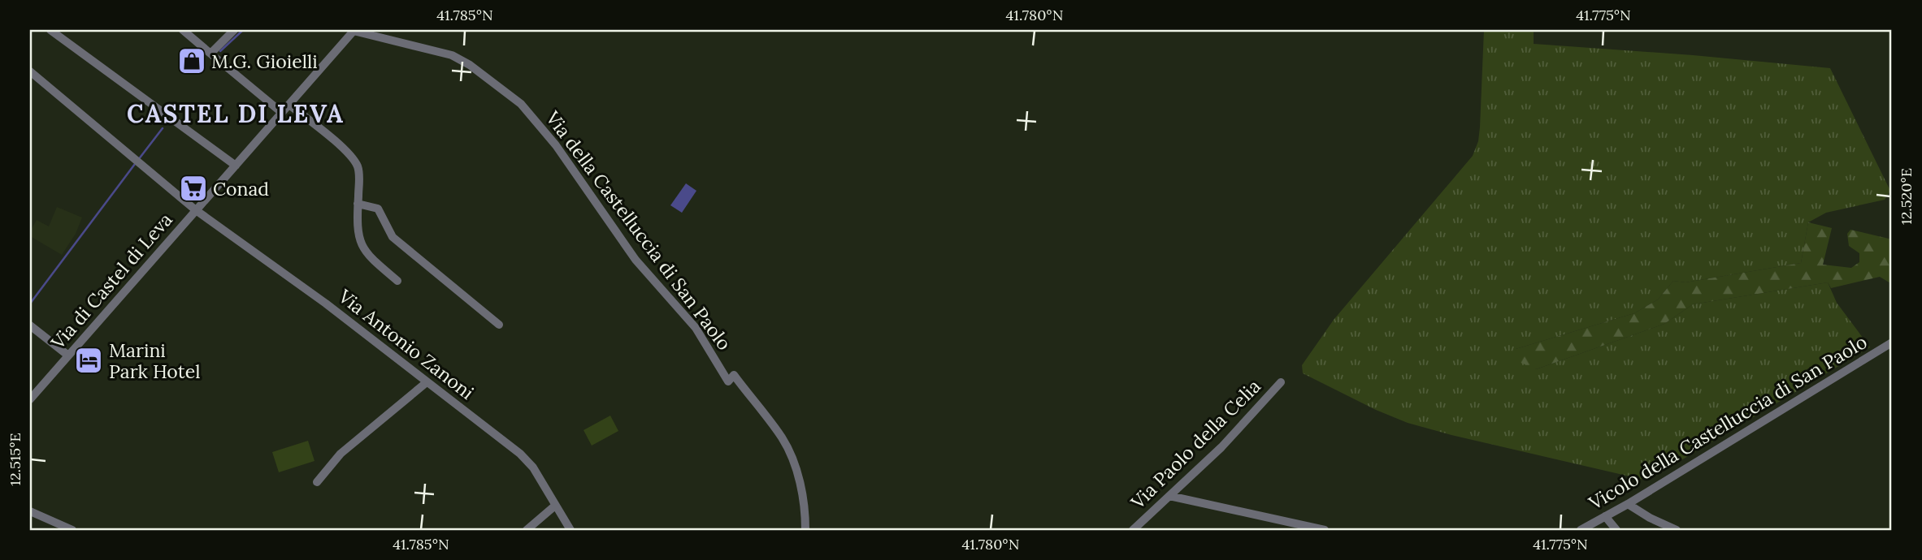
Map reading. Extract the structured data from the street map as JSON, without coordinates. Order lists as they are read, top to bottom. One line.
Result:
{"streets":{"street":["Via della Castelluccia di San Paolo","Via di Castel di Leva","Via Antonio Zanoni","Vicolo della Castelluccia di San Paolo","Via Paolo della Celia"]},"crossings":[["Via della Castelluccia di San Paolo","Via di Castel di Leva"],["Via di Castel di Leva","Via Antonio Zanoni"]],"districts":["CASTEL DI LEVA"],"places":{"shop":["M.G. Gioielli"],"supermarket":["Conad"],"hotel":["Marini Park Hotel"]},"coordinates":["41.785°N","41.780°N","41.775°N","12.520°E","12.515°E"]}
